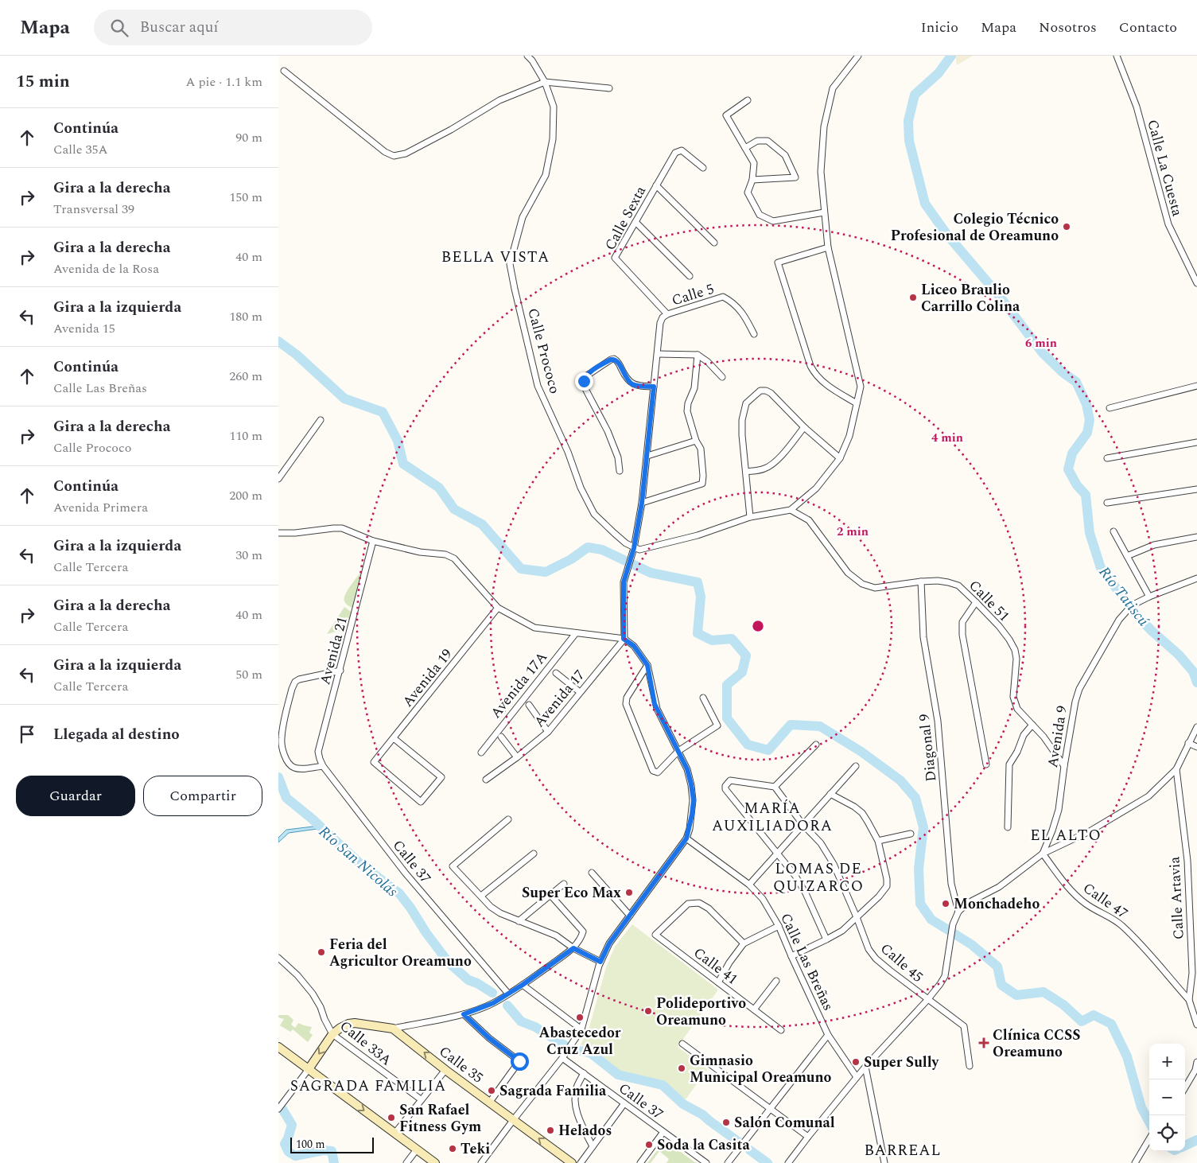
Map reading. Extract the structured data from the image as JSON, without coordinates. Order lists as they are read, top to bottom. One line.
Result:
{"streets":{"main road":["Calle 35"],"street":["Calle La Cuesta","Calle Sexta","Calle 5","Calle Prococo","Calle 51","Avenida 21","Avenida 19","Avenida 17A","Avenida 17","Avenida 9","Diagonal 9","Calle 37","Calle Artavia","Calle 47","Calle Las Breñas","Calle 45","Calle 41","Calle 33A"]},"crossings":[["Calle Sexta","Calle 5"],["Calle 51","Avenida 9"],["Calle 51","Diagonal 9"],["Avenida 21","Calle 37"],["Avenida 9","Diagonal 9"],["Avenida 9","Calle 47"],["Calle Artavia","Calle 47"]],"one_way":["Calle 35"],"districts":["BELLA VISTA","MARÍA AUXILIADORA","EL ALTO","LOMAS DE QUIZARCO","SAGRADA FAMILIA","BARREAL"],"water":["Río Tatiscú","Río San Nicolás"],"places":{"other":["Colegio Técnico Profesional de Oreamuno","Liceo Braulio Carrillo Colina","Super Eco Max","Monchadeho","Feria del Agricultor Oreamuno","Polideportivo Oreamuno","Abastecedor Cruz Azul","Super Sully","Gimnasio Municipal Oreamuno","Sagrada Familia","San Rafael Fitness Gym","Salón Comunal","Helados","Soda la Casita","Teki"],"health":["Clínica CCSS Oreamuno"]},"scale_bar":"100 m","page":{"header":"Mapa","search":"Buscar aquí","nav":["Inicio","Mapa","Nosotros","Contacto"],"heading":["15 min","A pie · 1.1 km"],"list":[["Continúa","Calle 35A","90 m"],["Gira a la derecha","Transversal 39","150 m"],["Gira a la derecha","Avenida de la Rosa","40 m"],["Gira a la izquierda","Avenida 15","180 m"],["Continúa","Calle Las Breñas","260 m"],["Gira a la derecha","Calle Prococo","110 m"],["Continúa","Avenida Primera","200 m"],["Gira a la izquierda","Calle Tercera","30 m"],["Gira a la derecha","Calle Tercera","40 m"],["Gira a la izquierda","Calle Tercera","50 m"],"Llegada al destino"],"buttons":["Guardar","Compartir"],"map_buttons":["+","−"],"scale":"100 m"},"rings":["6 min","4 min","2 min"]}
